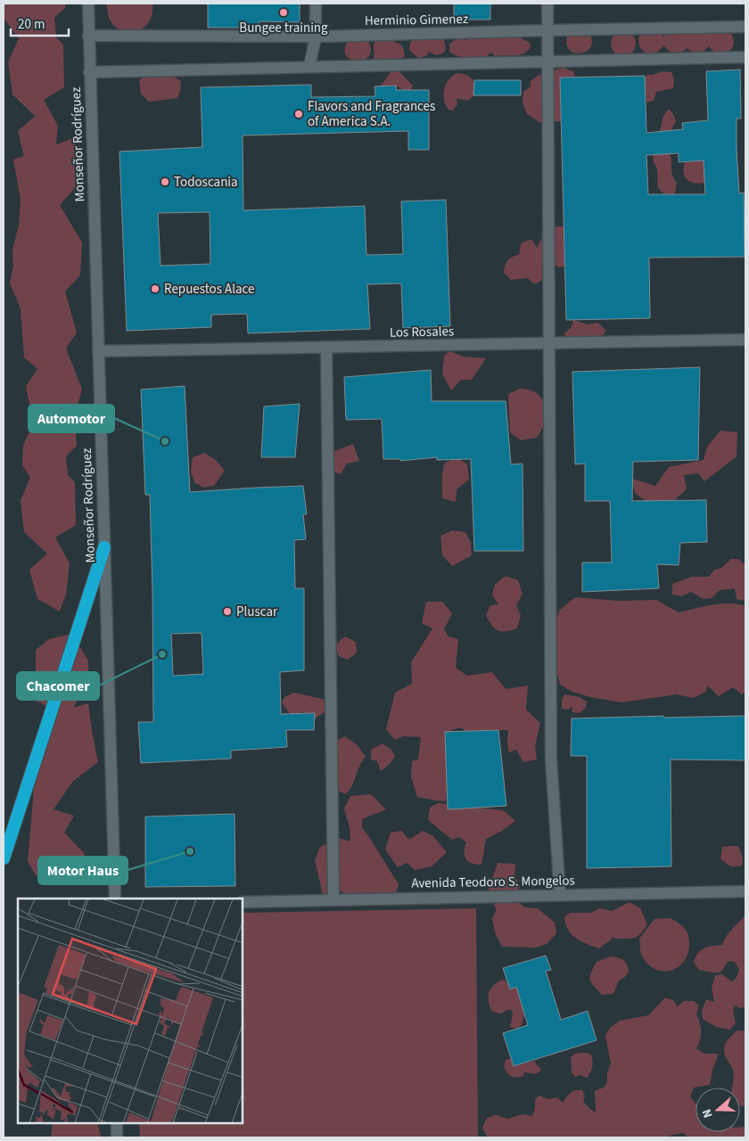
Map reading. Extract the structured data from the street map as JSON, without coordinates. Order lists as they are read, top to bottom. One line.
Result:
{"streets":{"street":["Herminio Gimenez","Monseñor Rodríguez","Los Rosales","Avenida Teodoro S. Mongelos"]},"crossings":[["Herminio Gimenez","Monseñor Rodríguez"],["Monseñor Rodríguez","Los Rosales"]],"places":["Bungee training","Flavors and Fragrances of America S.A.","Todoscania","Repuestos Alace","Automotor","Pluscar","Chacomer","Motor Haus"],"scale_bar":"20 m","north":"left"}
